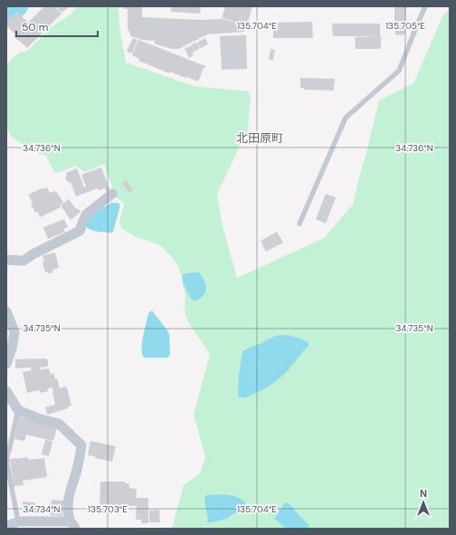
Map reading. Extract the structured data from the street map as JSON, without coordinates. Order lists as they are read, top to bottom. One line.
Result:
{"districts":["北田原町"],"scale_bar":"50 m","north":"top","coordinates":["135.704°E","135.705°E","34.736°N","34.735°N","34.734°N","135.703°E"]}
